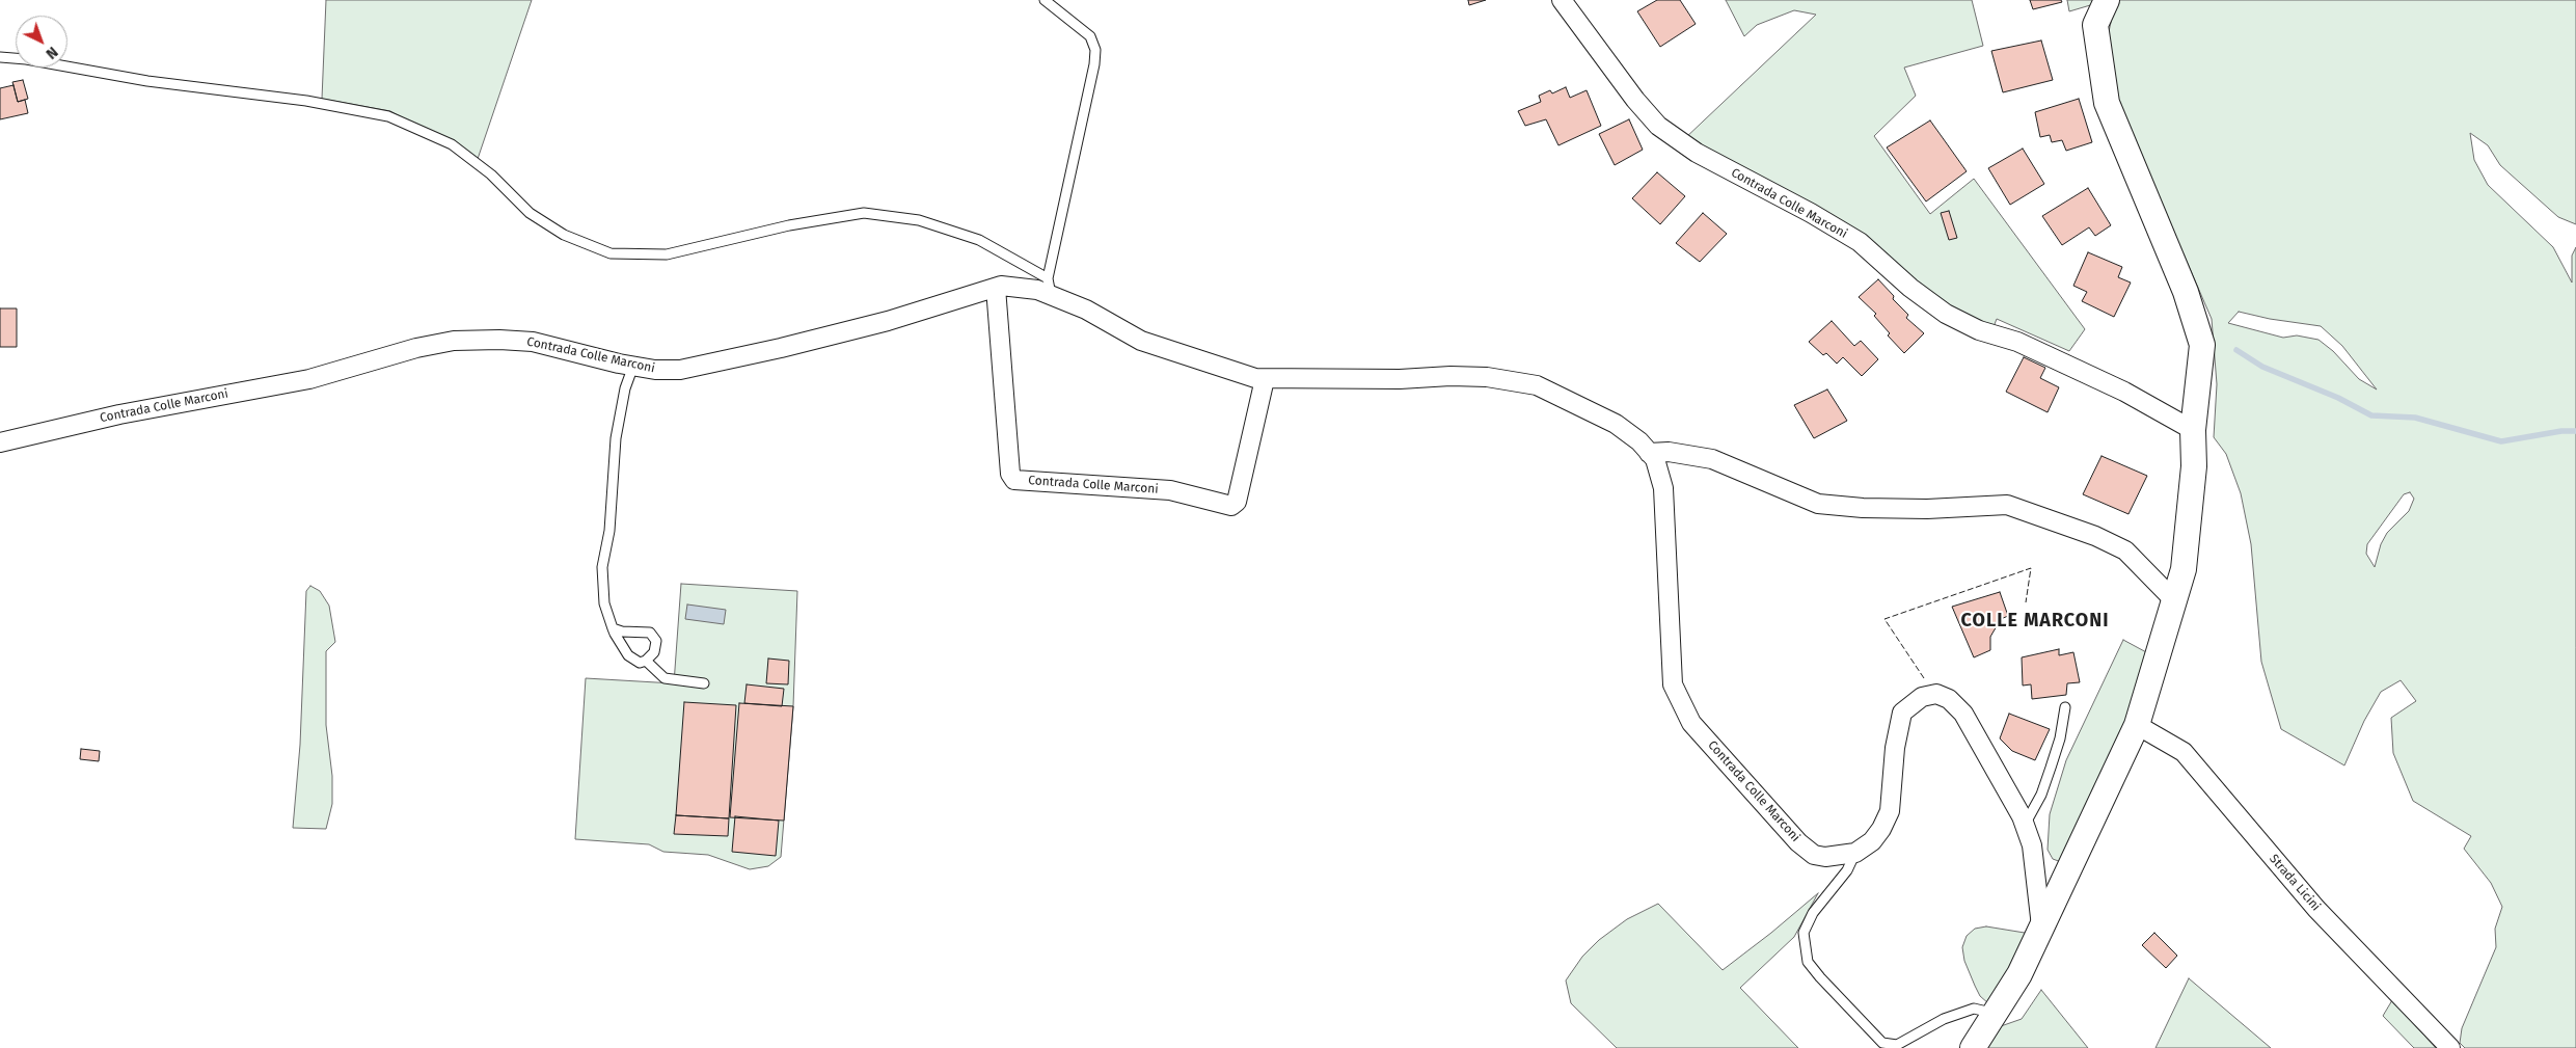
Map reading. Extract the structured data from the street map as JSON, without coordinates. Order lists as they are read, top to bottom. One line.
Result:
{"streets":{"street":["Contrada Colle Marconi","Strada Licini"]},"districts":["COLLE MARCONI"],"north":"bottom right"}
